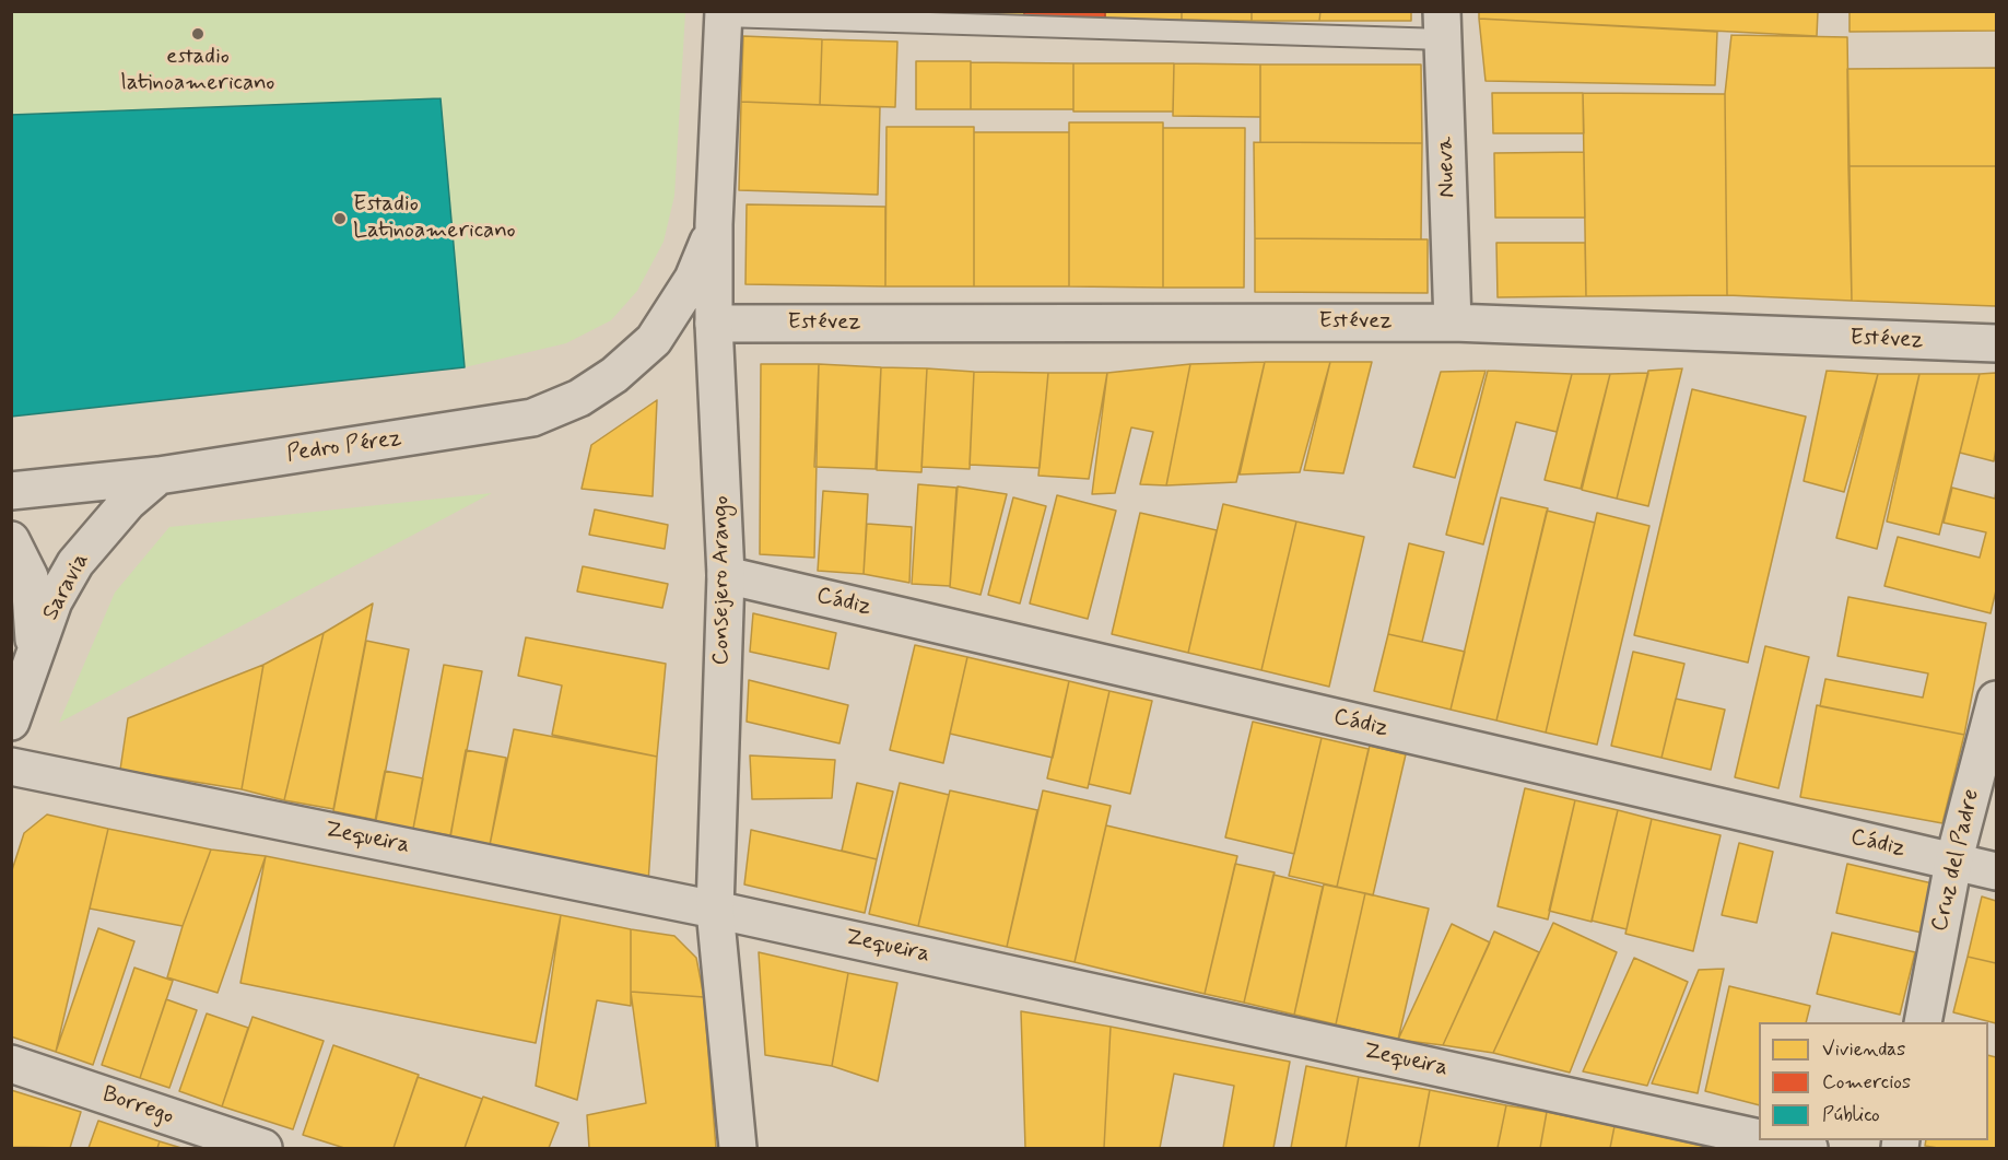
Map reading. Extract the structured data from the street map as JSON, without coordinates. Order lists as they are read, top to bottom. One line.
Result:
{"streets":{"street":["Nueva","Estévez","Pedro Pérez","Consejero Arango","Saravia","Cádiz","Zequeira","Cruz del Padre","Borrego"]},"crossings":[["Nueva","Estévez"],["Estévez","Pedro Pérez"],["Estévez","Consejero Arango"],["Pedro Pérez","Consejero Arango"],["Pedro Pérez","Saravia"],["Consejero Arango","Cádiz"],["Consejero Arango","Zequeira"],["Cádiz","Cruz del Padre"]],"places":["estadio latinoamericano","Estadio Latinoamericano"],"legend":["Viviendas","Comercios","Público"]}
